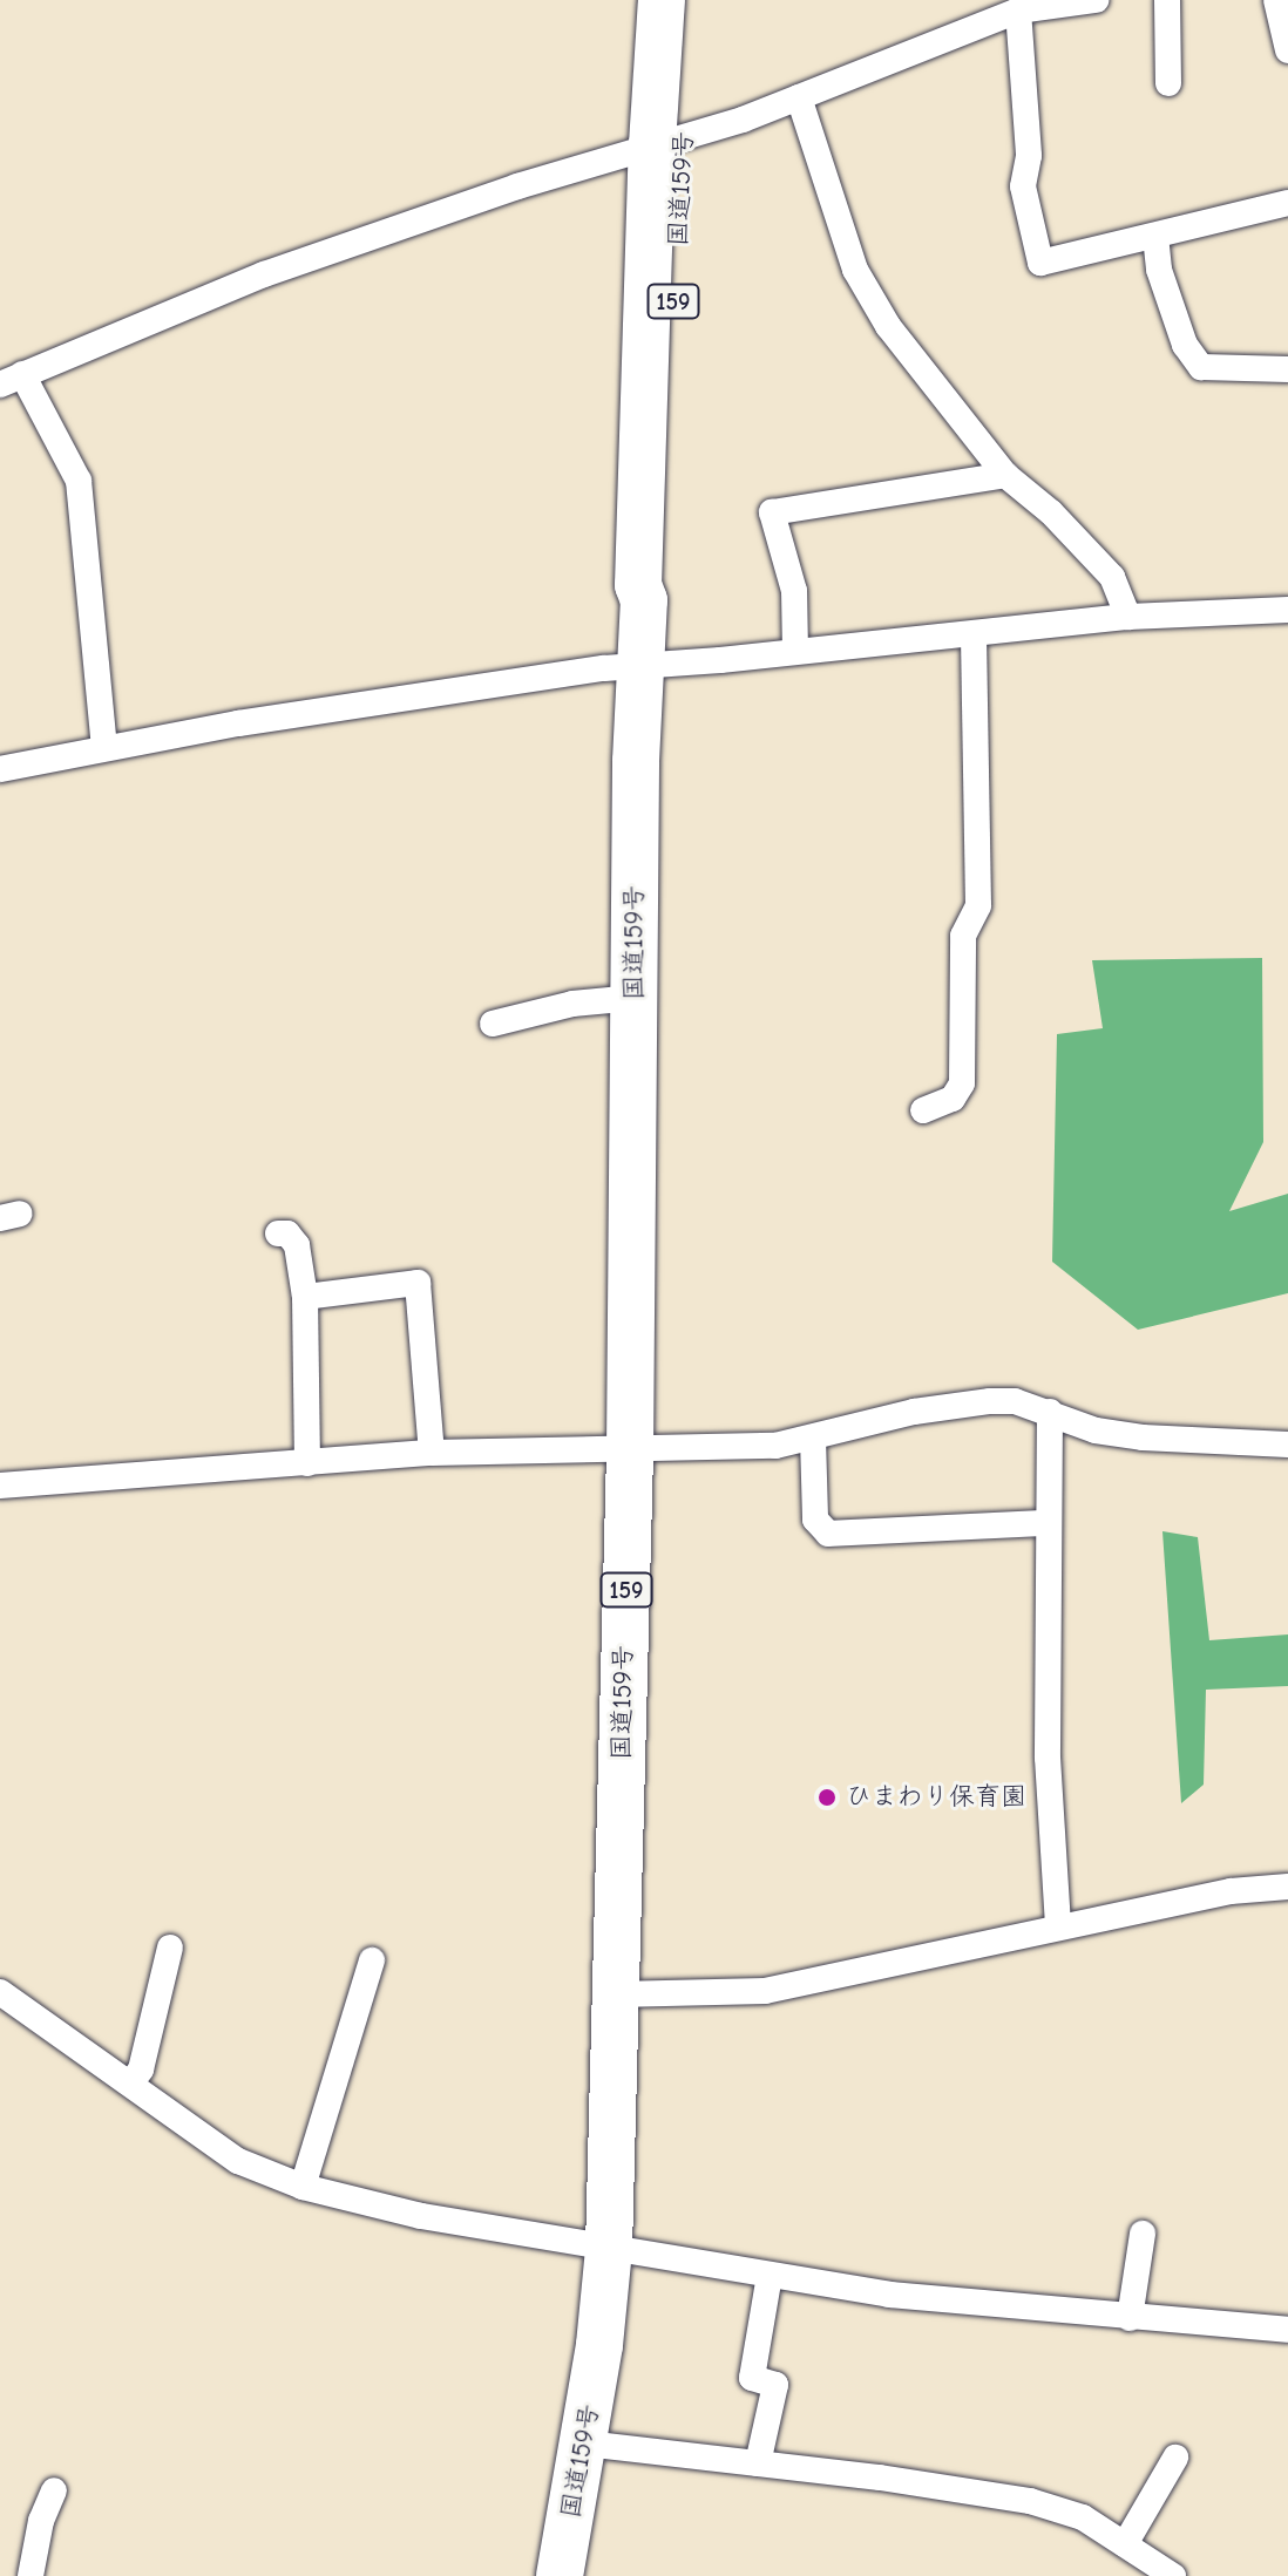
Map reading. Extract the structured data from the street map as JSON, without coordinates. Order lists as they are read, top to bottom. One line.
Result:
{"streets":{"highway":["国道159号","159"]},"places":["ひまわり保育園"]}
